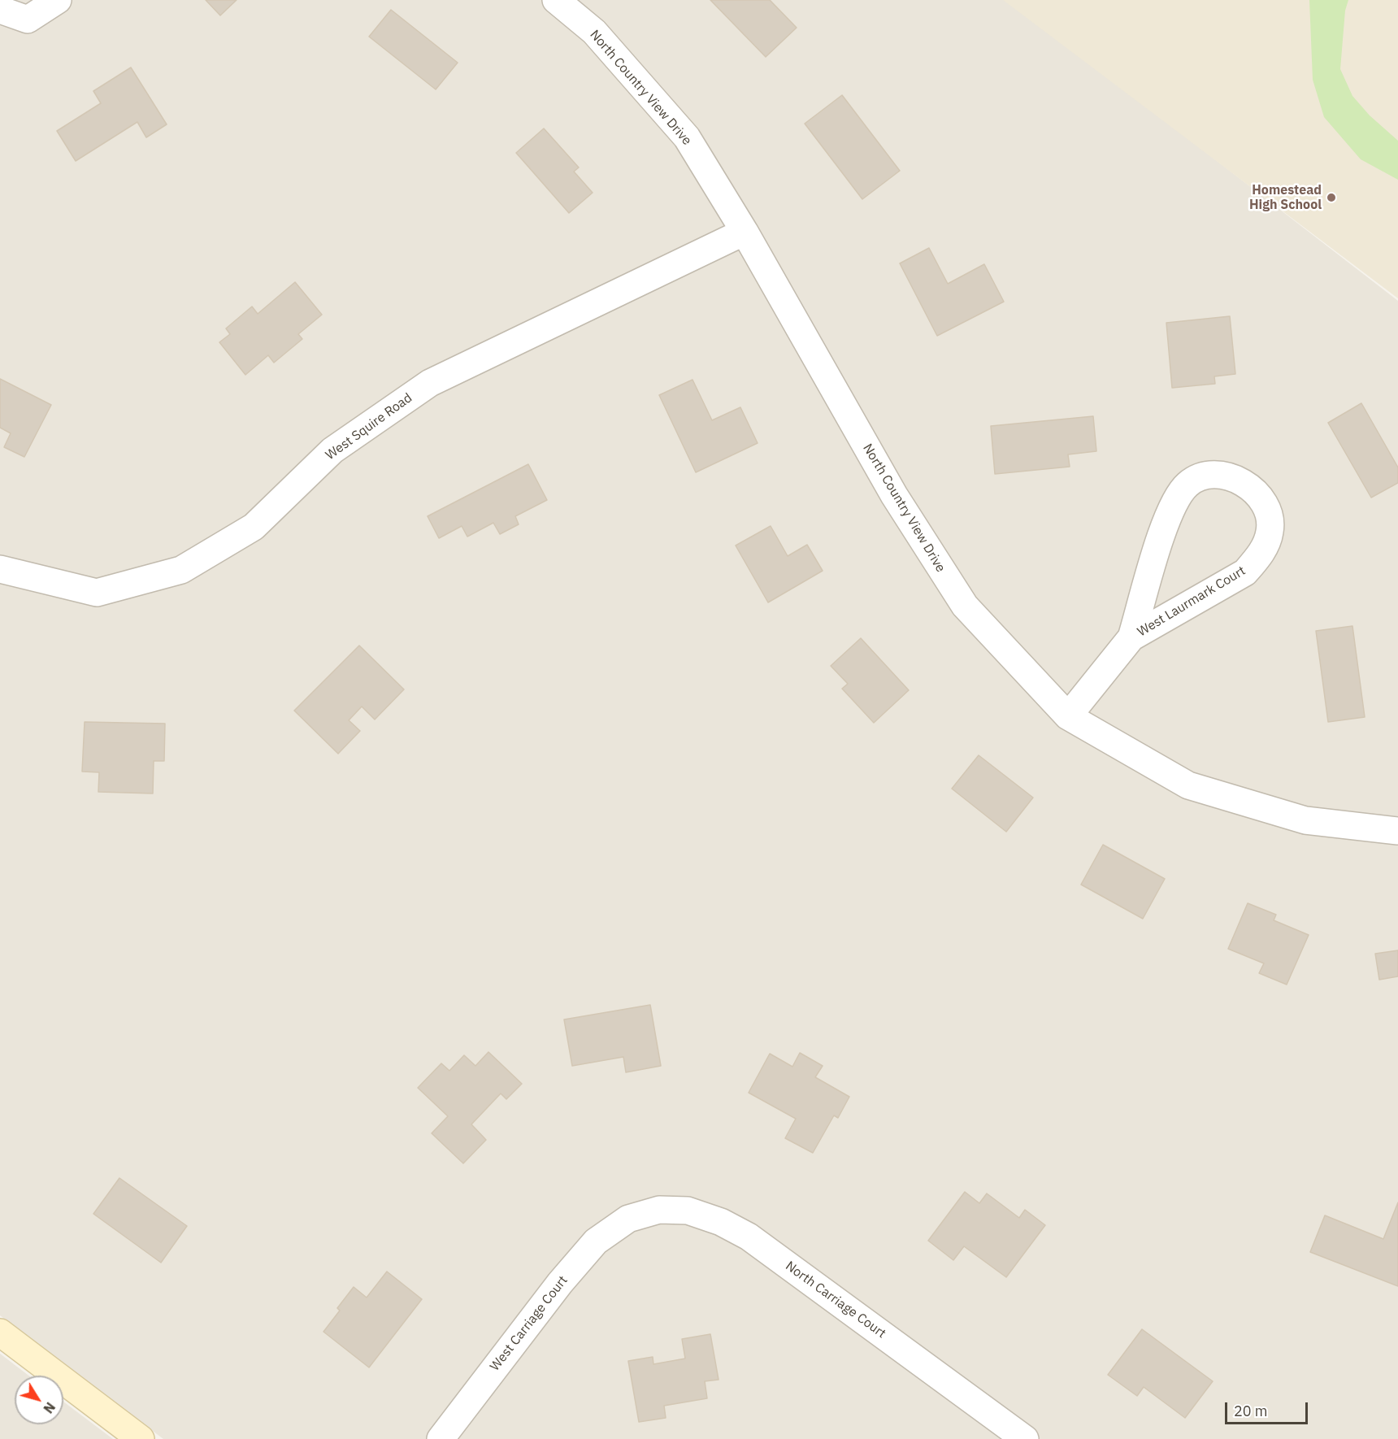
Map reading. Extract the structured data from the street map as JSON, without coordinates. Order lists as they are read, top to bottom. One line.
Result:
{"streets":{"street":["North Country View Drive","West Squire Road","West Laurmark Court","North Carriage Court","West Carriage Court"]},"crossings":[["North Country View Drive","West Squire Road"],["North Country View Drive","West Laurmark Court"],["North Carriage Court","West Carriage Court"]],"places":["Homestead High School"],"scale_bar":"20 m","north":"bottom right"}
